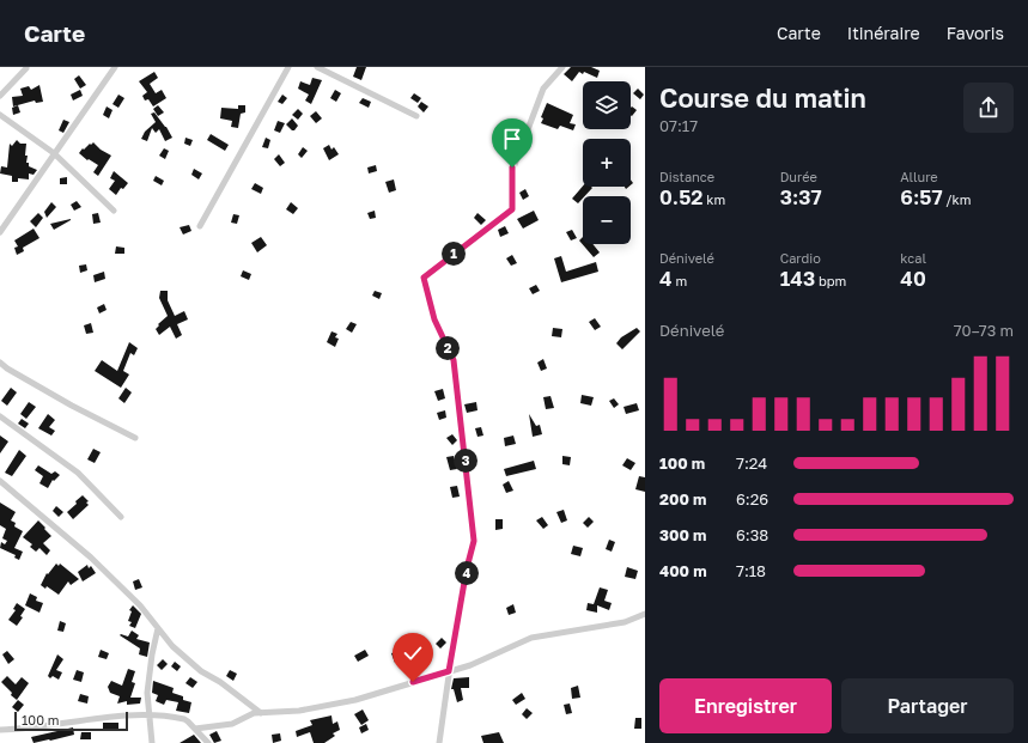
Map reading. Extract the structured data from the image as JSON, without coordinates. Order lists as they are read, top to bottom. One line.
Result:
{"scale_bar":"100 m","page":{"header":"Carte","nav":["Carte","Itinéraire","Favoris"],"heading":["Course du matin","07:17"],"map_buttons":["+","−"],"stats":[["Distance","0.52 km"],["Durée","3:37"],["Allure","6:57 /km"],["Dénivelé","4 m"],["Cardio","143 bpm"],["kcal","40"]],"pins":["1","2","3","4"],"chart":["Dénivelé","70–73 m"],"list":[{"name":"100 m","note":"7:24"},{"name":"200 m","note":"6:26"},{"name":"300 m","note":"6:38"},{"name":"400 m","note":"7:18"}],"buttons":["Enregistrer","Partager"],"scale":"100 m"}}
